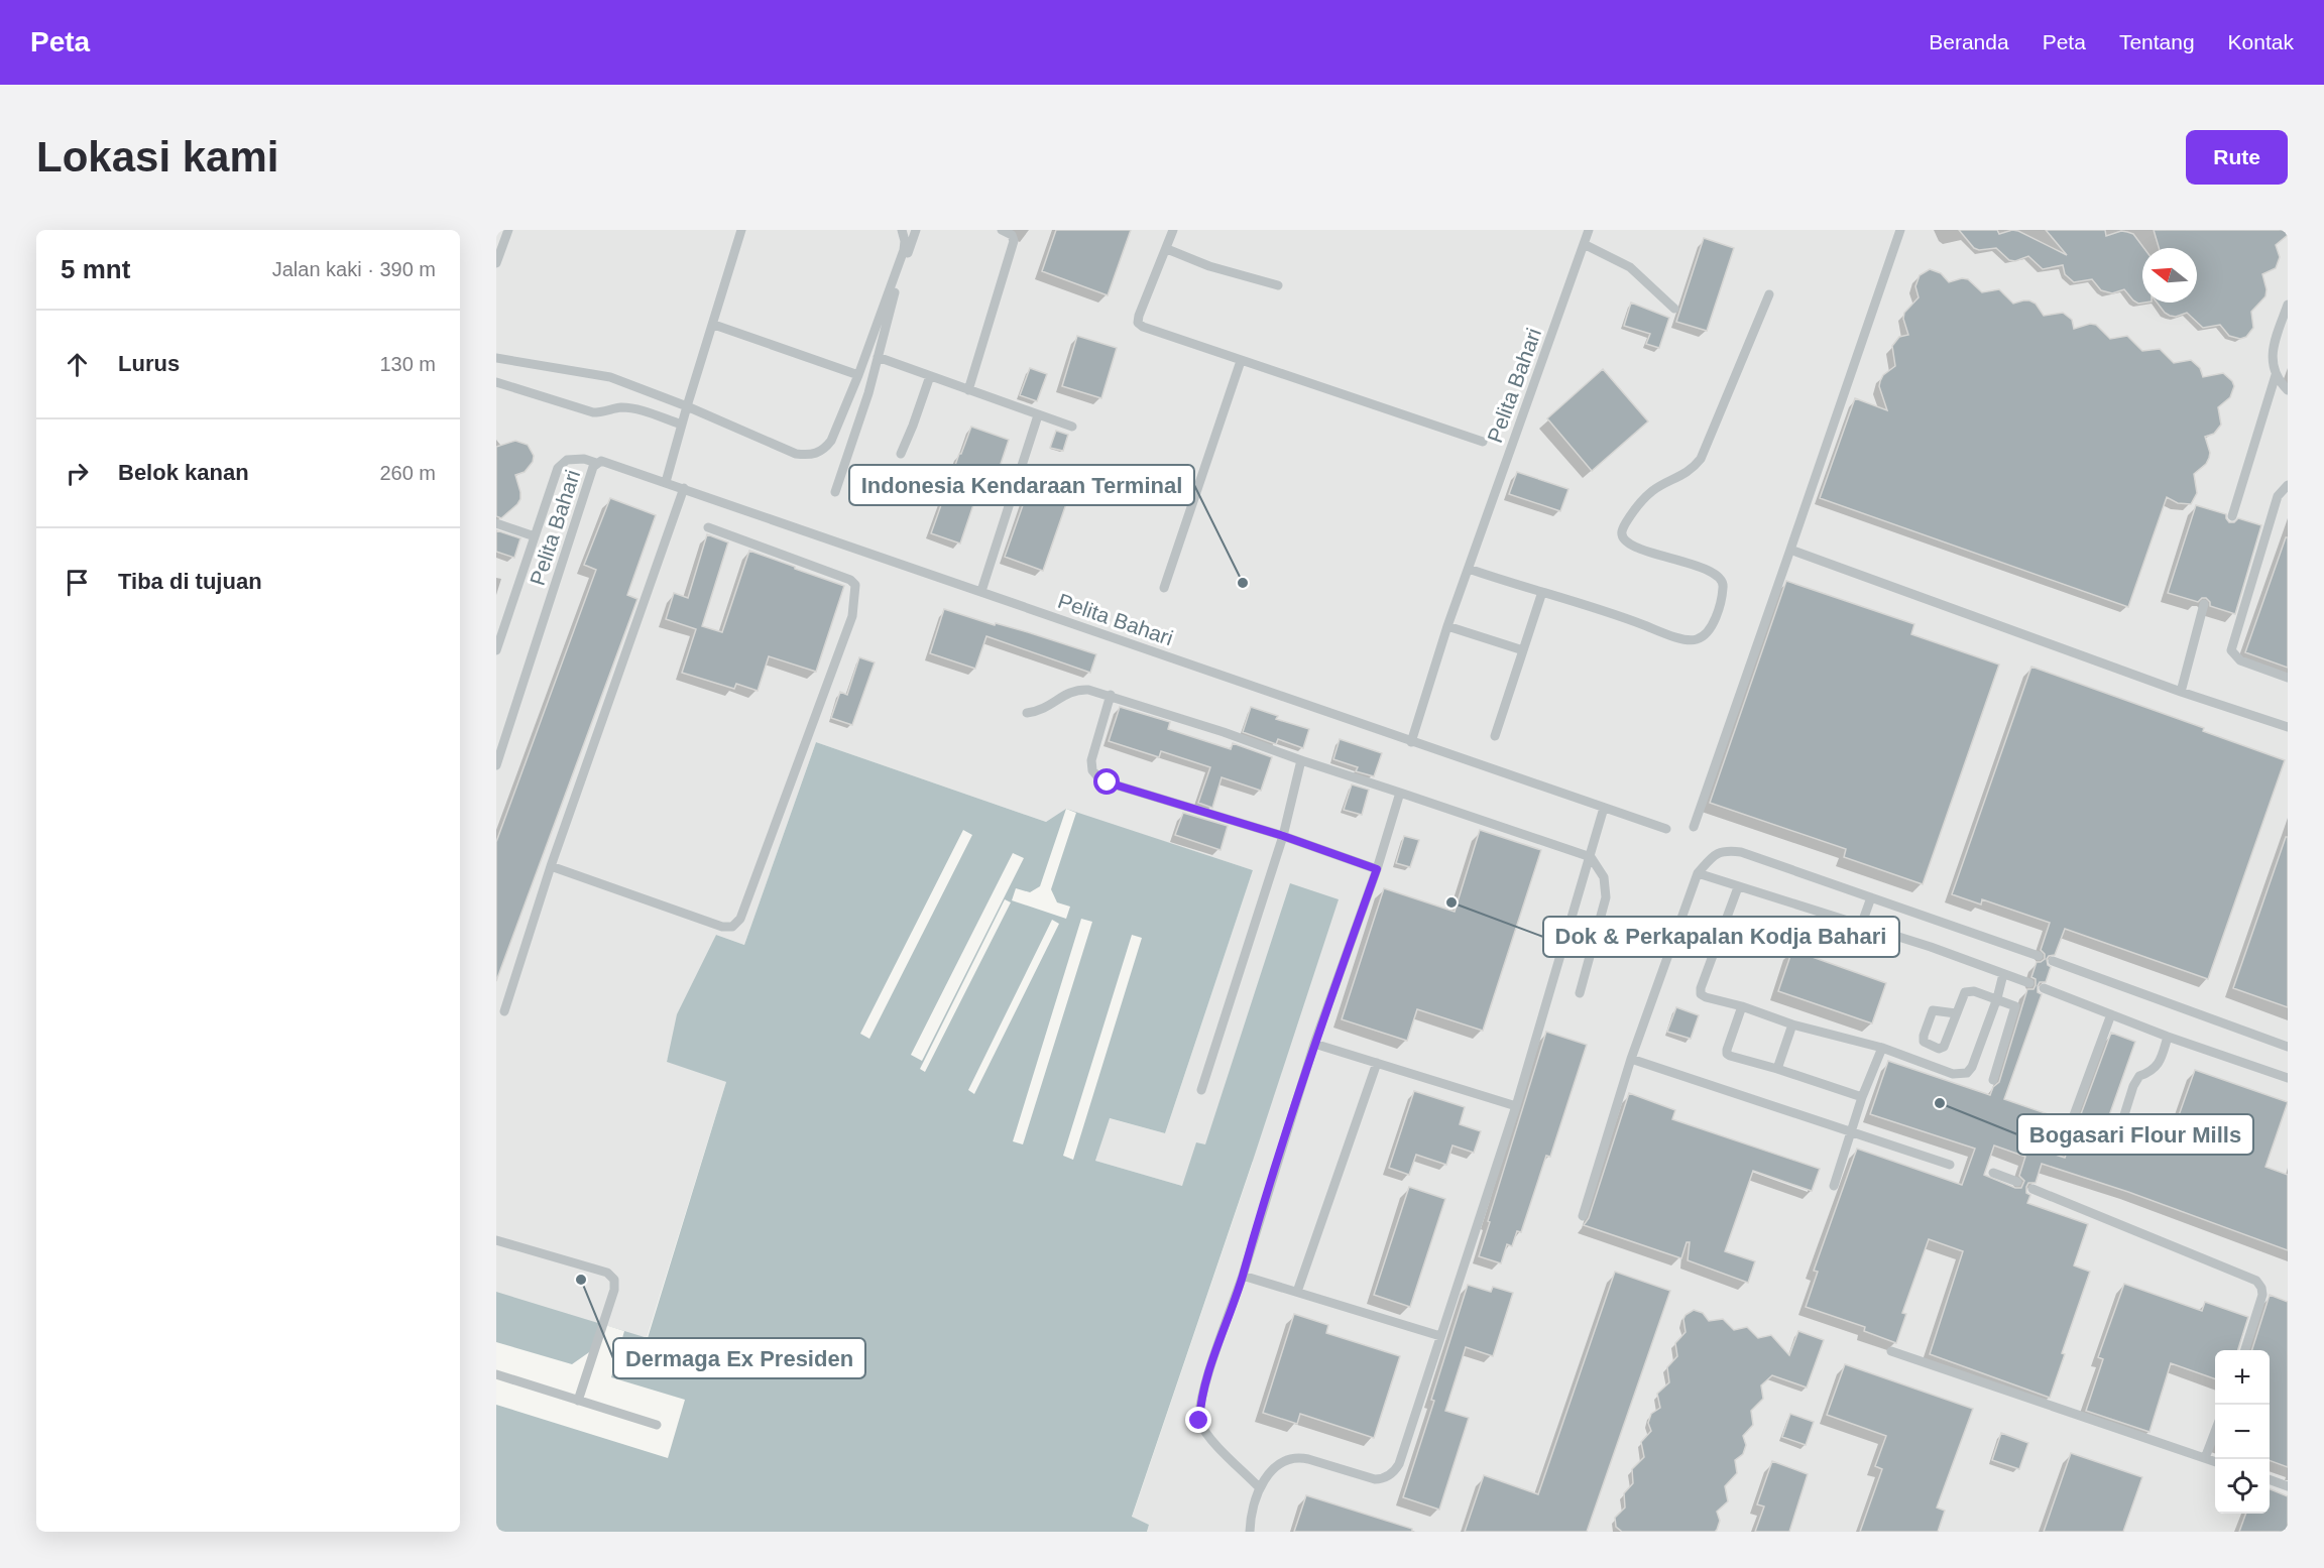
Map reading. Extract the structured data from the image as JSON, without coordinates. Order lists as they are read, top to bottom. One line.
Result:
{"streets":{"lane":["Pelita Bahari"]},"places":["Indonesia Kendaraan Terminal","Dok & Perkapalan Kodja Bahari","Bogasari Flour Mills","Dermaga Ex Presiden"],"north":"left","page":{"header":"Peta","nav":["Beranda","Peta","Tentang","Kontak"],"buttons":"Rute","title":"Lokasi kami","heading":["5 mnt","Jalan kaki · 390 m"],"list":[["Lurus","130 m"],["Belok kanan","260 m"],"Tiba di tujuan"],"map_buttons":["+","−"]}}
